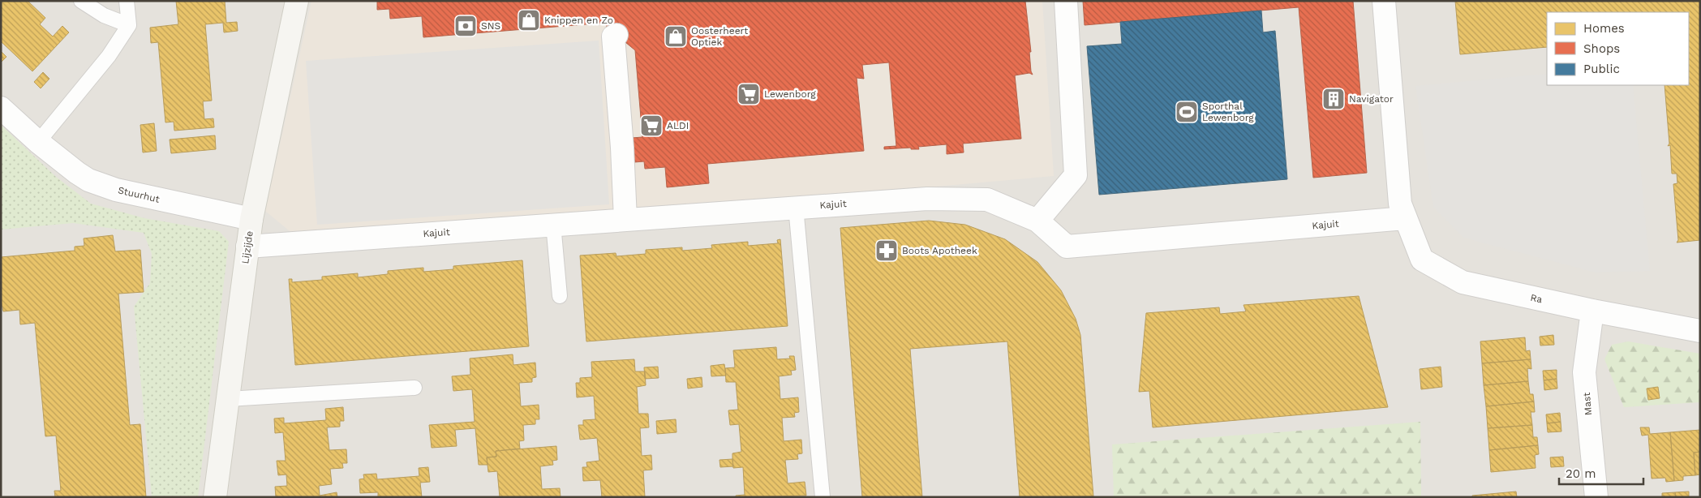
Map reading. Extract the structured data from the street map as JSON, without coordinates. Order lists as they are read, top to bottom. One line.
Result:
{"streets":{"street":["Stuurhut","Kajuit","Lijzijde","Ra","Mast"]},"crossings":[["Stuurhut","Lijzijde"],["Kajuit","Lijzijde"],["Kajuit","Ra"],["Ra","Mast"]],"places":{"shop":["Knippen en Zo","Oosterheert Optiek"],"bank":["SNS"],"supermarket":["Lewenborg","ALDI"],"building":["Navigator"],"sports":["Sporthal Lewenborg"],"pharmacy":["Boots Apotheek"]},"legend":["Homes","Shops","Public"],"scale_bar":"20 m"}
